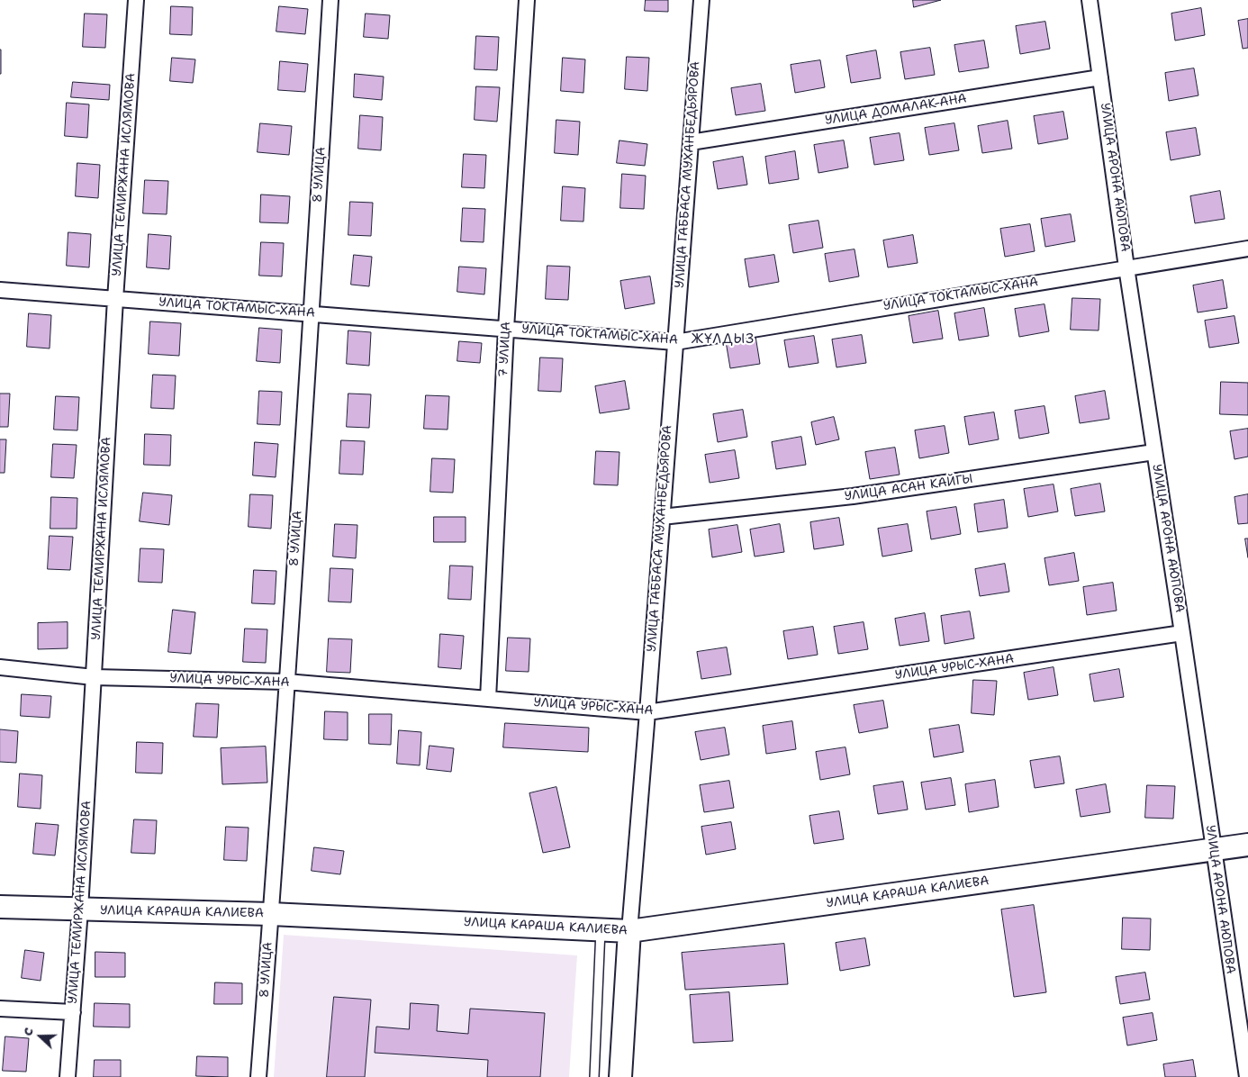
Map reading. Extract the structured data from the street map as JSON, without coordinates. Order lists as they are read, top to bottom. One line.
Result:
{"streets":{"street":["УЛИЦА ДОМАЛАК-АНА","УЛИЦА ТЕМИРЖАНА ИСЛЯМОВА","8 УЛИЦА","УЛИЦА ГАББАСА МУХАНБЕДЬЯРОВА","УЛИЦА АРОНА АЮПОВА","УЛИЦА ТОКТАМЫС-ХАНА","7 УЛИЦА","УЛИЦА АСАН КАЙГЫ","УЛИЦА УРЫС-ХАНА","УЛИЦА КАРАША КАЛИЕВА"]},"crossings":[["УЛИЦА ДОМАЛАК-АНА","УЛИЦА ГАББАСА МУХАНБЕДЬЯРОВА"],["УЛИЦА ДОМАЛАК-АНА","УЛИЦА АРОНА АЮПОВА"],["УЛИЦА ТЕМИРЖАНА ИСЛЯМОВА","УЛИЦА ТОКТАМЫС-ХАНА"],["УЛИЦА ТЕМИРЖАНА ИСЛЯМОВА","УЛИЦА УРЫС-ХАНА"],["УЛИЦА ТЕМИРЖАНА ИСЛЯМОВА","УЛИЦА КАРАША КАЛИЕВА"],["8 УЛИЦА","УЛИЦА ТОКТАМЫС-ХАНА"],["8 УЛИЦА","УЛИЦА УРЫС-ХАНА"],["8 УЛИЦА","УЛИЦА КАРАША КАЛИЕВА"],["УЛИЦА ГАББАСА МУХАНБЕДЬЯРОВА","УЛИЦА ТОКТАМЫС-ХАНА"],["УЛИЦА ГАББАСА МУХАНБЕДЬЯРОВА","УЛИЦА АСАН КАЙГЫ"],["УЛИЦА ГАББАСА МУХАНБЕДЬЯРОВА","УЛИЦА УРЫС-ХАНА"],["УЛИЦА ГАББАСА МУХАНБЕДЬЯРОВА","УЛИЦА КАРАША КАЛИЕВА"],["УЛИЦА АРОНА АЮПОВА","УЛИЦА ТОКТАМЫС-ХАНА"],["УЛИЦА АРОНА АЮПОВА","УЛИЦА АСАН КАЙГЫ"],["УЛИЦА АРОНА АЮПОВА","УЛИЦА УРЫС-ХАНА"],["УЛИЦА АРОНА АЮПОВА","УЛИЦА КАРАША КАЛИЕВА"],["УЛИЦА ТОКТАМЫС-ХАНА","7 УЛИЦА"],["7 УЛИЦА","УЛИЦА УРЫС-ХАНА"]],"districts":["ЖҰЛДЫЗ"],"north":"left"}
